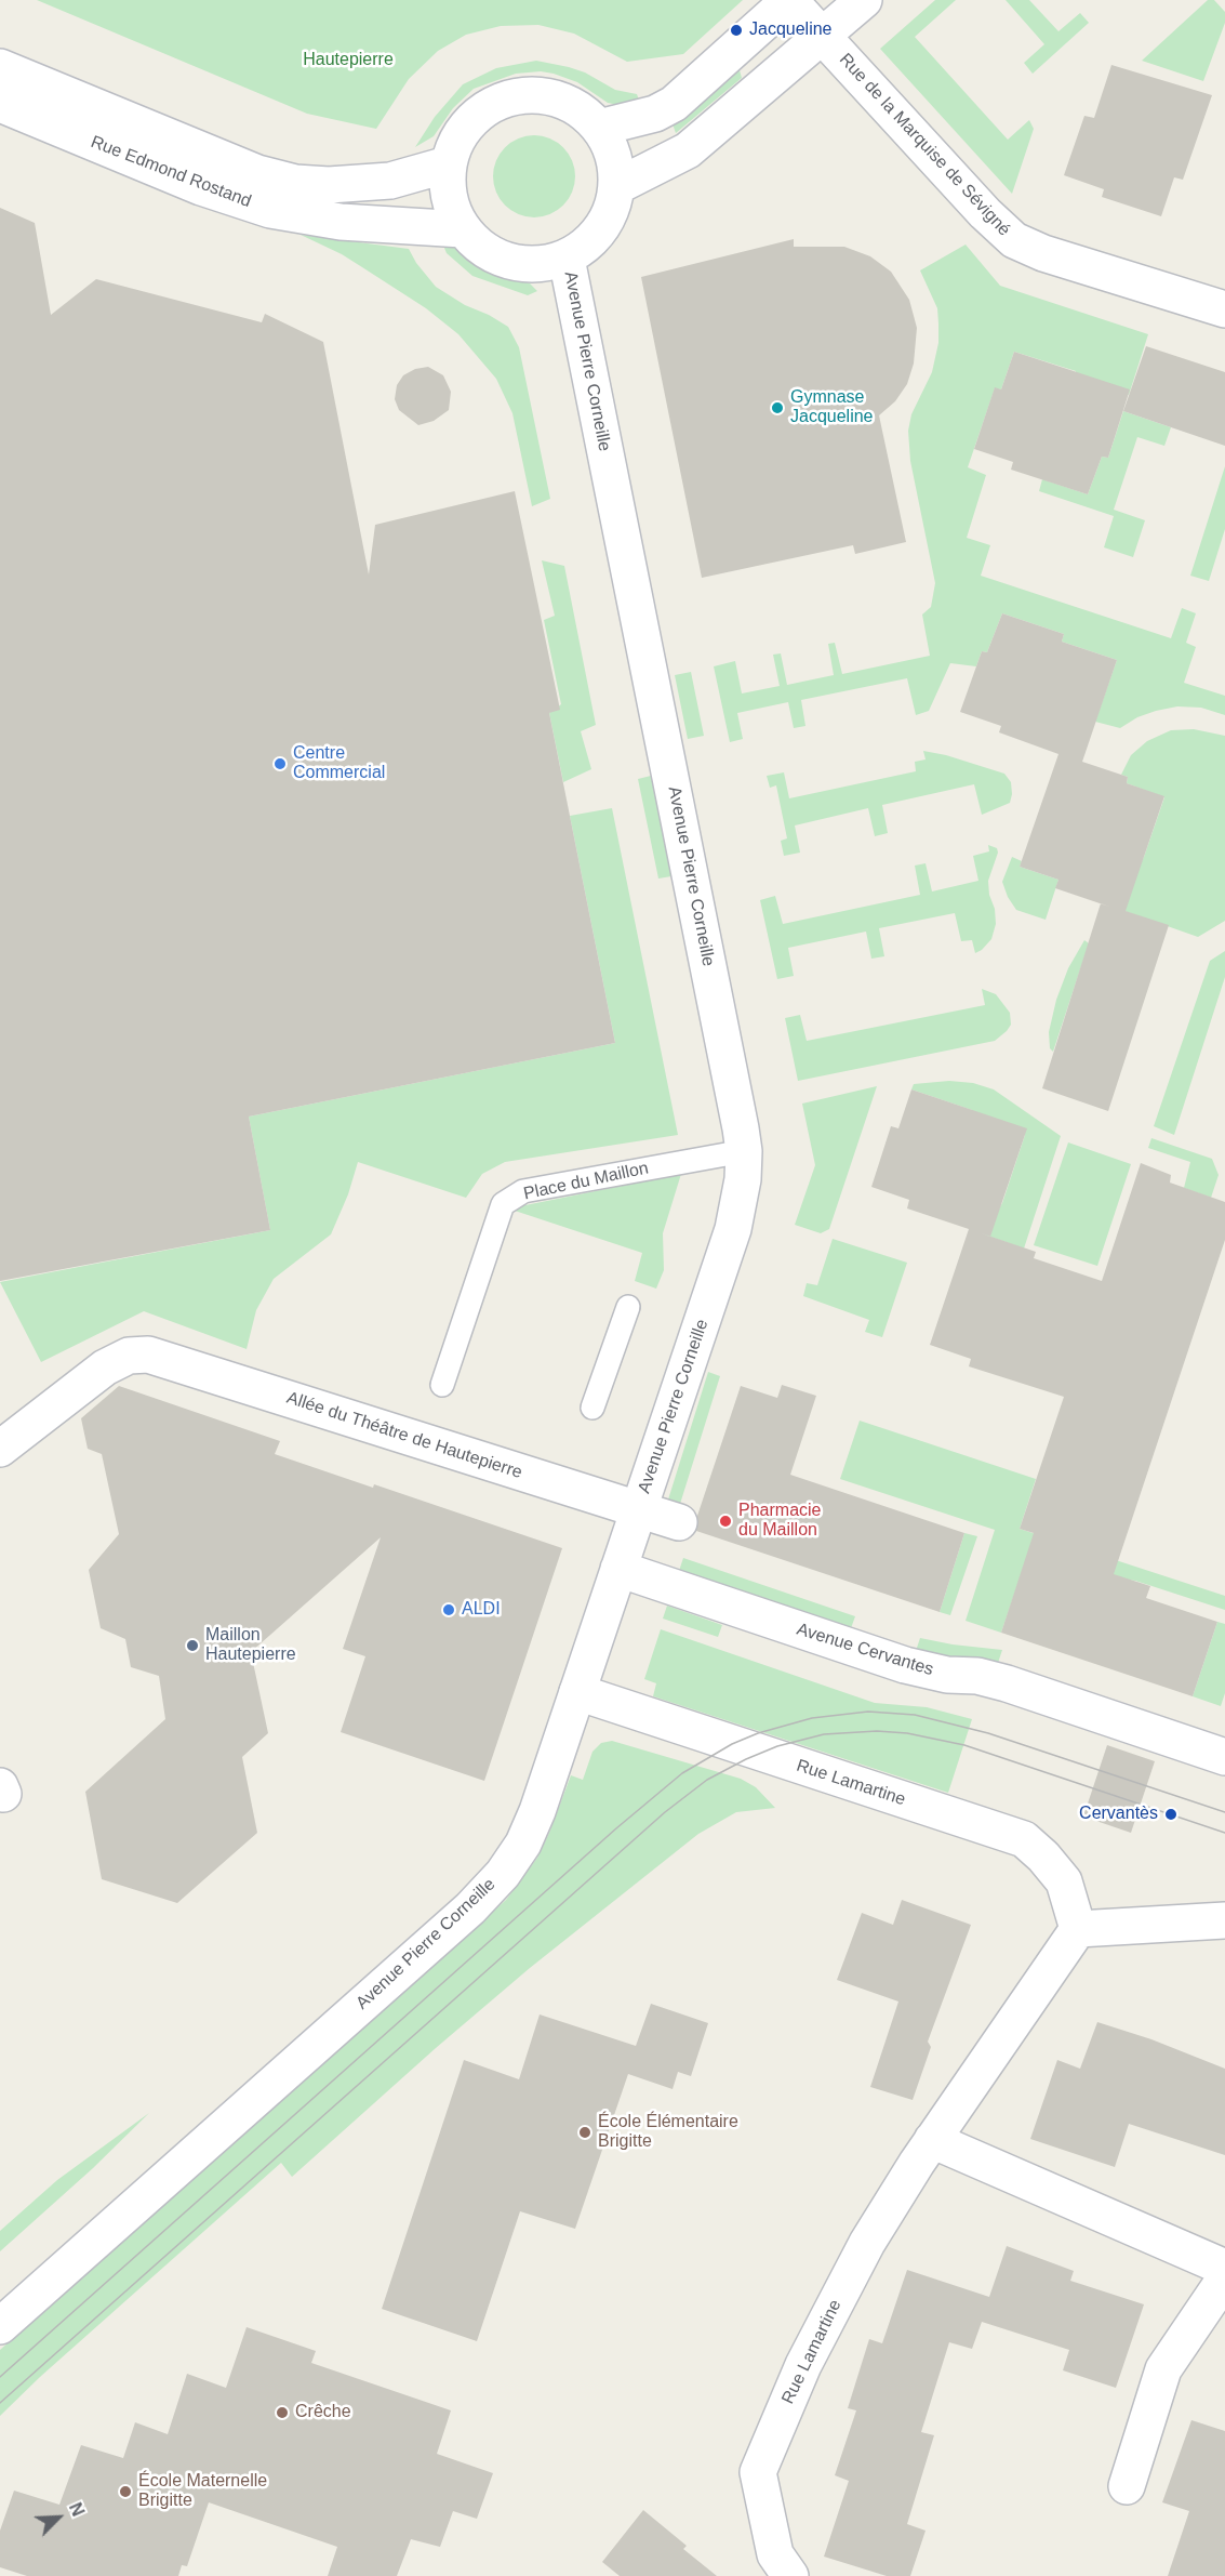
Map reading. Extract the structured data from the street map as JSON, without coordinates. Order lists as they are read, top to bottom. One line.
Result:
{"streets":{"street":["Rue de la Marquise de Sévigné","Rue Edmond Rostand","Avenue Pierre Corneille","Allée du Théâtre de Hautepierre","Avenue Cervantes","Rue Lamartine"],"lane":["Place du Maillon"]},"crossings":[["Rue Edmond Rostand","Avenue Pierre Corneille"],["Avenue Pierre Corneille","Place du Maillon"],["Avenue Pierre Corneille","Allée du Théâtre de Hautepierre"],["Avenue Pierre Corneille","Avenue Cervantes"],["Avenue Pierre Corneille","Rue Lamartine"]],"parks":["Hautepierre"],"places":["Jacqueline","Gymnase Jacqueline","Centre Commercial","Pharmacie du Maillon","ALDI","Maillon Hautepierre","Cervantès","École Élémentaire Brigitte","Crêche","École Maternelle Brigitte"],"north":"top right"}
